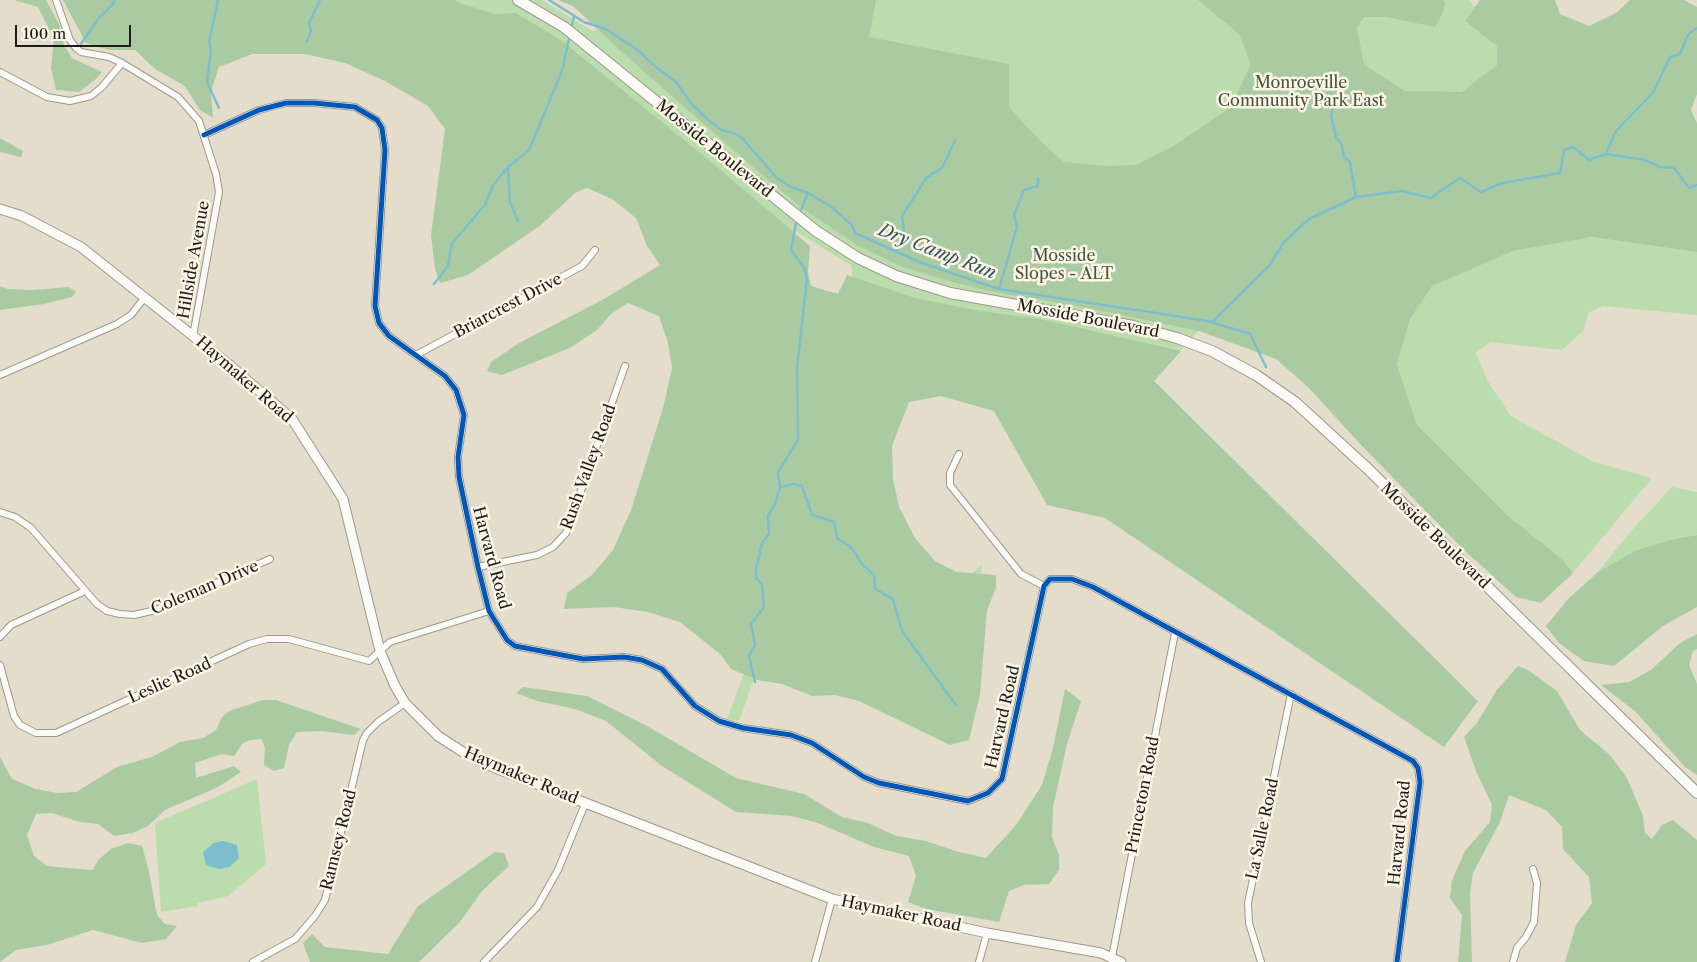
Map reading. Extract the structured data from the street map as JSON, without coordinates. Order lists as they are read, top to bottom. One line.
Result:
{"streets":{"main road":["Mosside Boulevard","Haymaker Road"],"street":["Hillside Avenue","Briarcrest Drive","Rush Valley Road","Harvard Road","Coleman Drive","Leslie Road","Princeton Road","La Salle Road","Ramsey Road"]},"crossings":[["Hillside Avenue","Haymaker Road"],["Hillside Avenue","Harvard Road"],["Briarcrest Drive","Harvard Road"],["Haymaker Road","Leslie Road"],["Haymaker Road","Princeton Road"],["Haymaker Road","Ramsey Road"],["Rush Valley Road","Harvard Road"],["Harvard Road","Princeton Road"],["Harvard Road","La Salle Road"]],"water":["Dry Camp Run"],"parks":["Monroeville Community Park East","Mosside Slopes - ALT"],"scale_bar":"100 m"}
